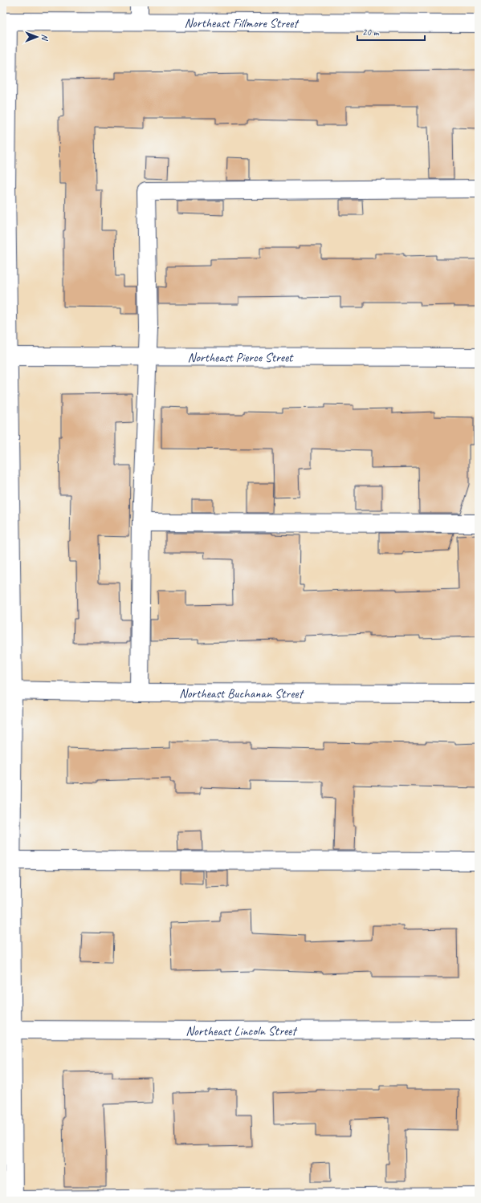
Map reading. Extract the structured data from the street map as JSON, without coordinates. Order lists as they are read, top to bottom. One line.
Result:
{"streets":{"street":["Northeast Fillmore Street","Northeast Pierce Street","Northeast Buchanan Street","Northeast Lincoln Street"]},"scale_bar":"20 m","north":"right"}
